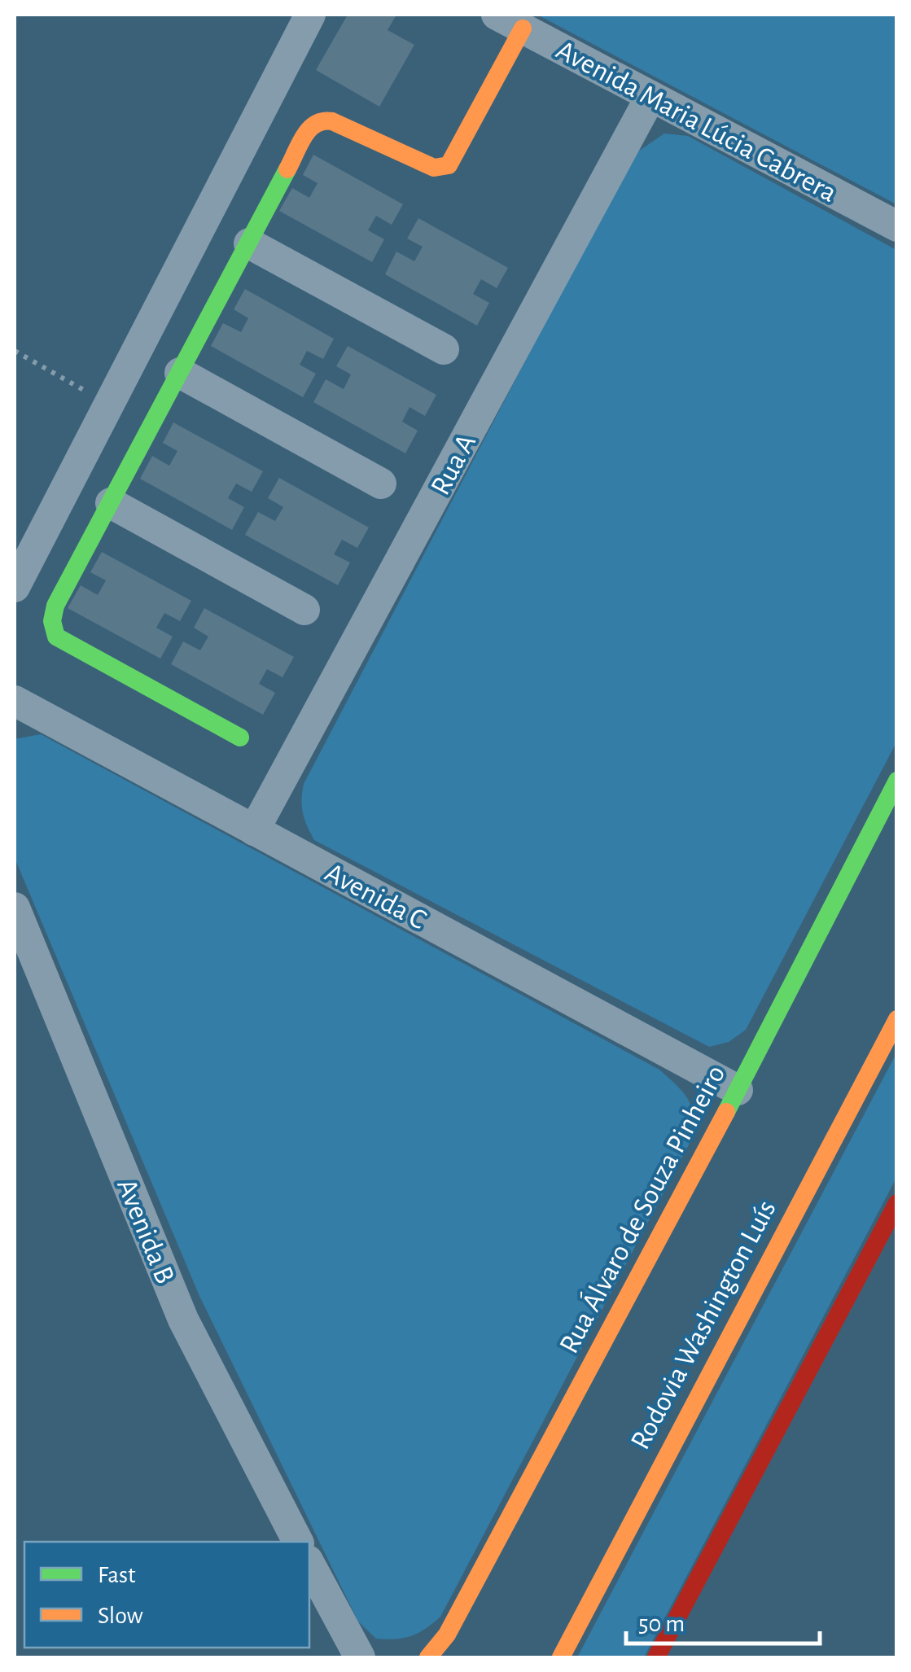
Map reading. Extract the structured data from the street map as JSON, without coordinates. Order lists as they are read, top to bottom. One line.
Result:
{"streets":{"main road":["Rua Álvaro de Souza Pinheiro","Rodovia Washington Luís"],"street":["Avenida Maria Lúcia Cabrera","Rua A","Avenida C","Avenida B"]},"crossings":[["Avenida Maria Lúcia Cabrera","Rua A"],["Rua A","Avenida C"],["Avenida C","Rua Álvaro de Souza Pinheiro"]],"legend":["Fast","Slow"],"scale_bar":"50 m"}
